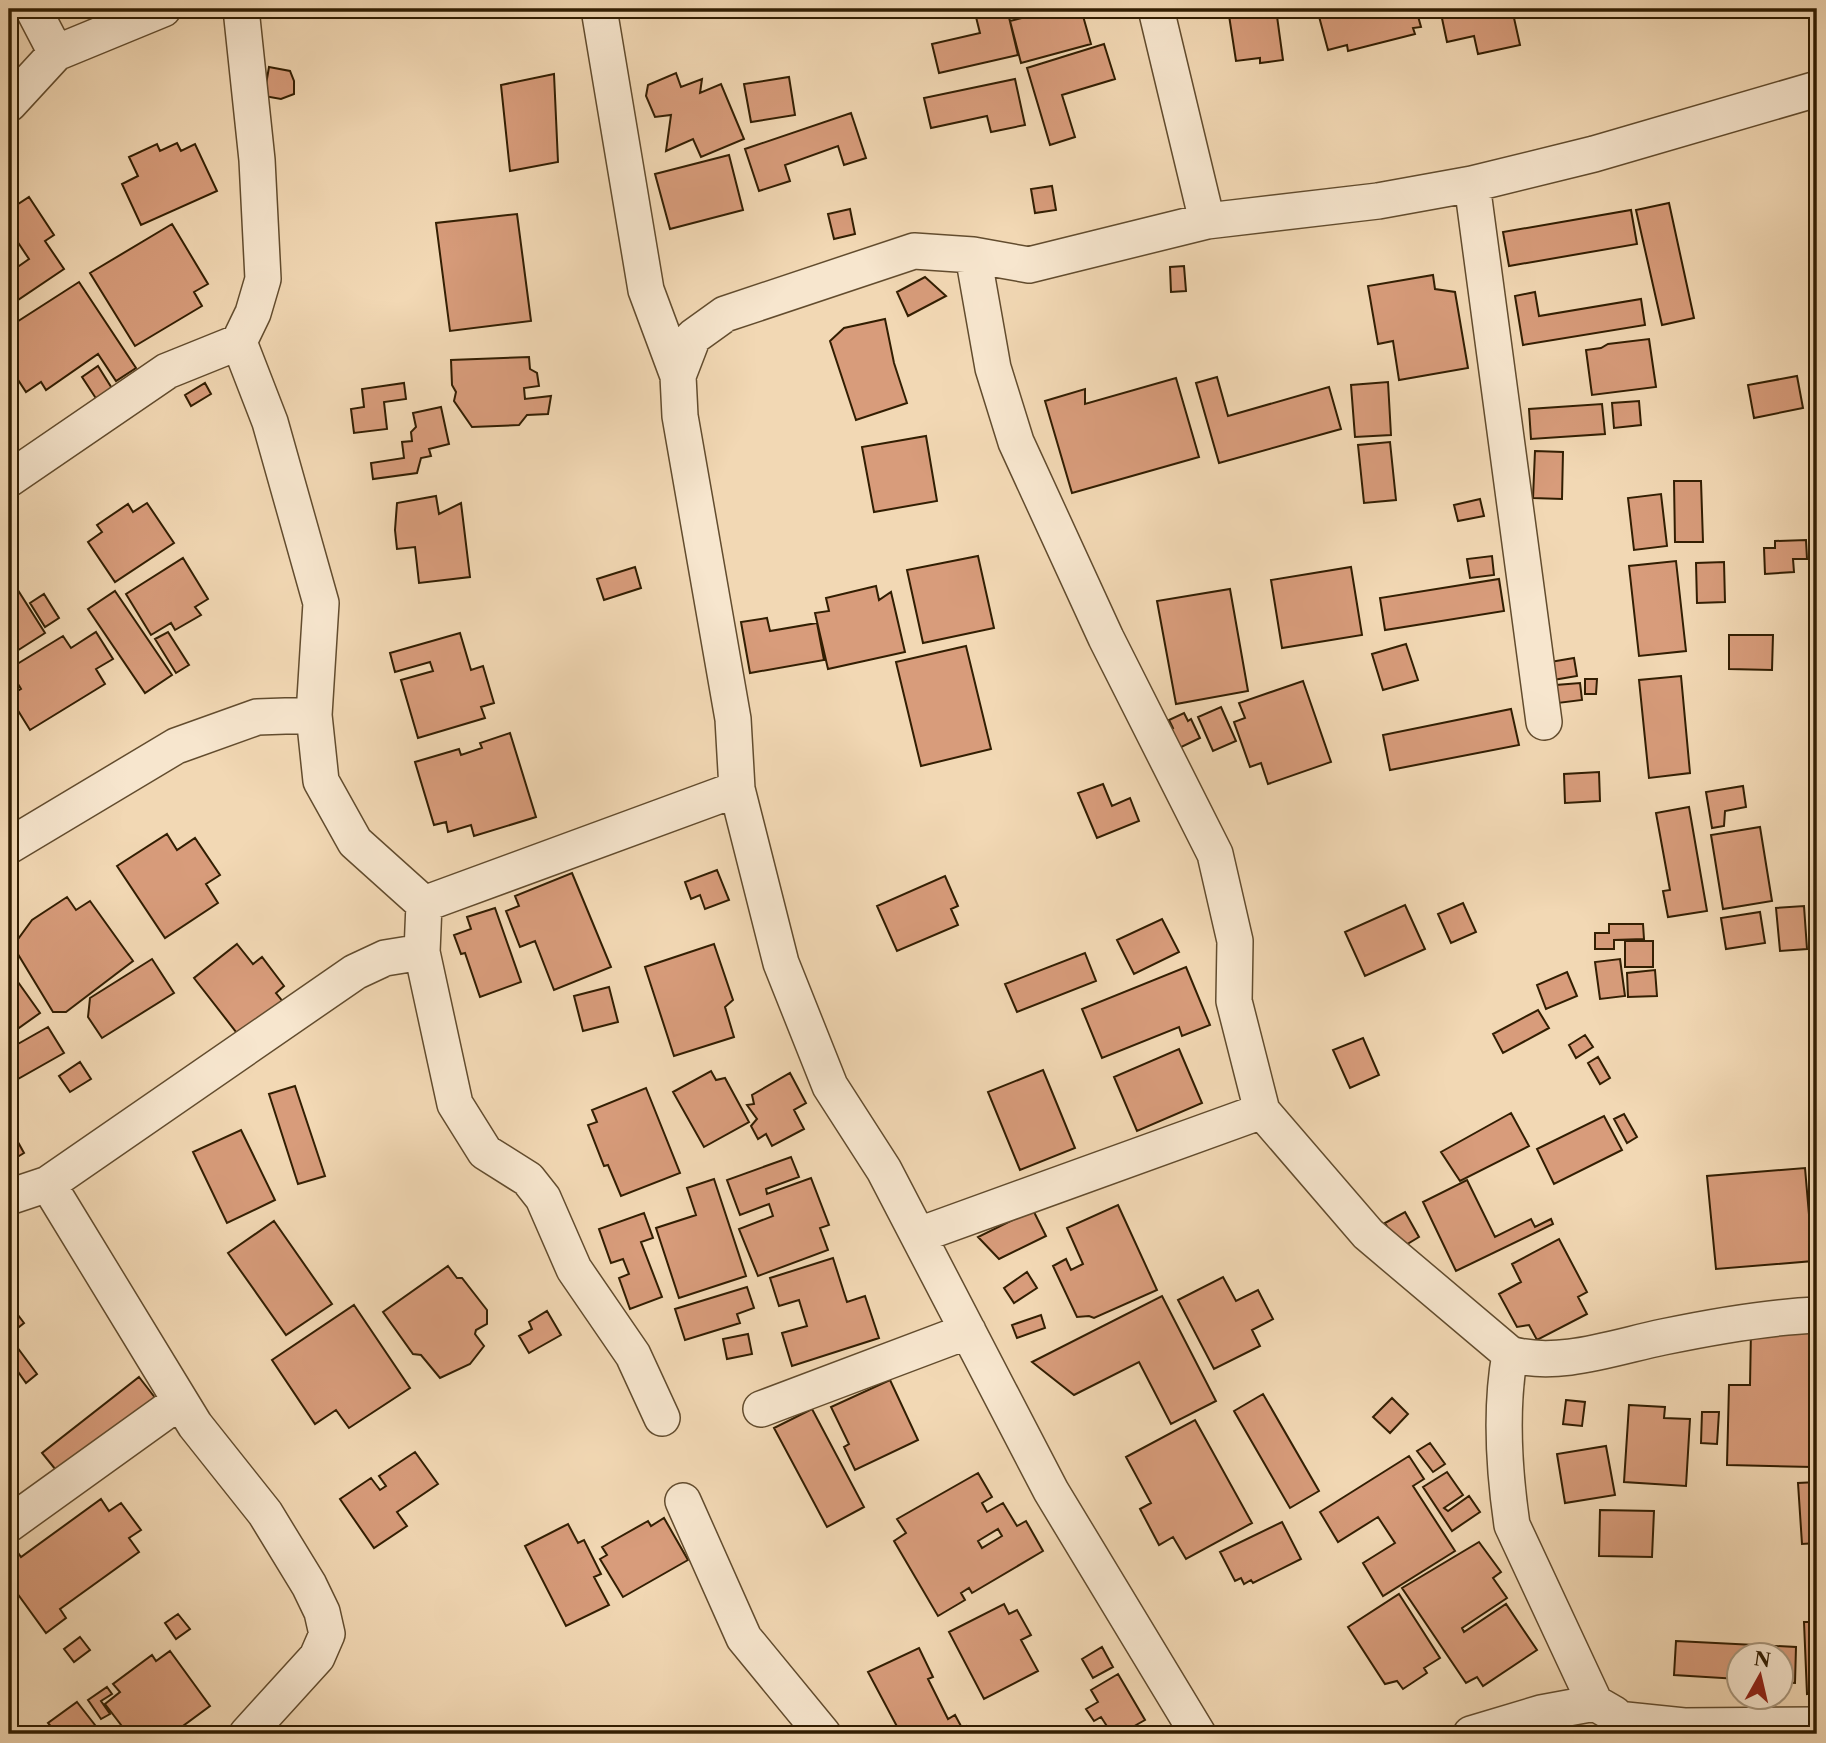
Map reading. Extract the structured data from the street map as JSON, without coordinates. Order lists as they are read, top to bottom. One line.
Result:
{"north":"top"}
